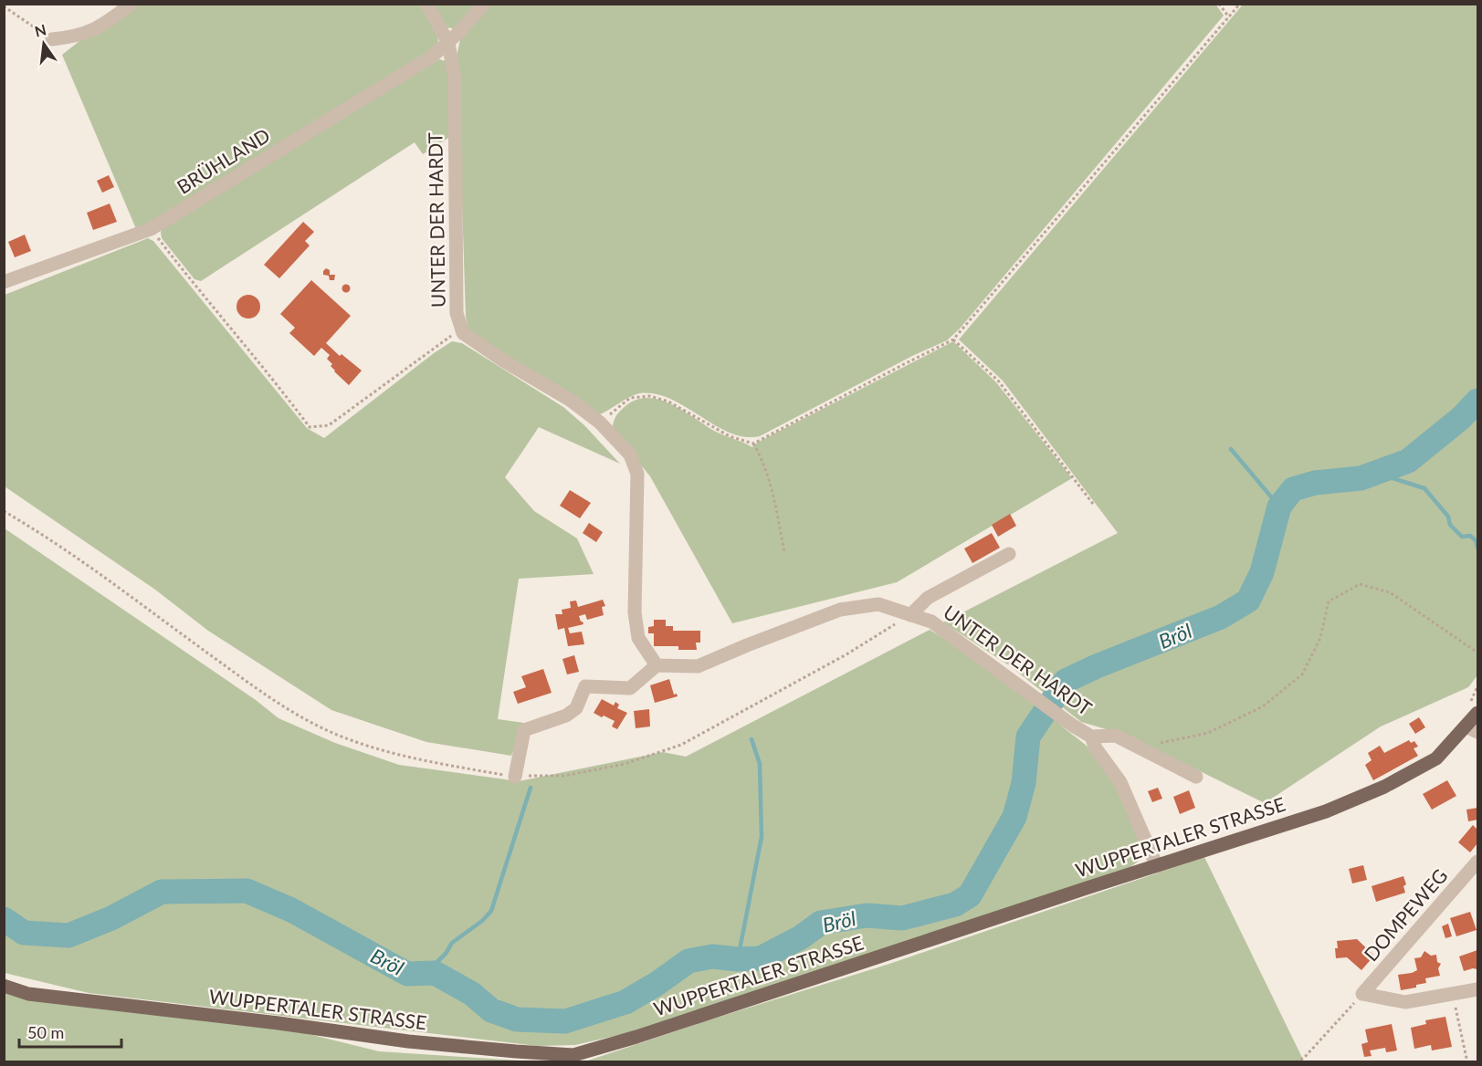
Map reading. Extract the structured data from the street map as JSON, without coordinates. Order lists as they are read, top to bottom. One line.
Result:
{"streets":{"main road":["WUPPERTALER STRASSE"],"street":["BRÜHLAND","UNTER DER HARDT","DOMPEWEG"]},"crossings":[["BRÜHLAND","UNTER DER HARDT"],["UNTER DER HARDT","WUPPERTALER STRASSE"]],"water":["Bröl"],"scale_bar":"50 m","north":"top"}
